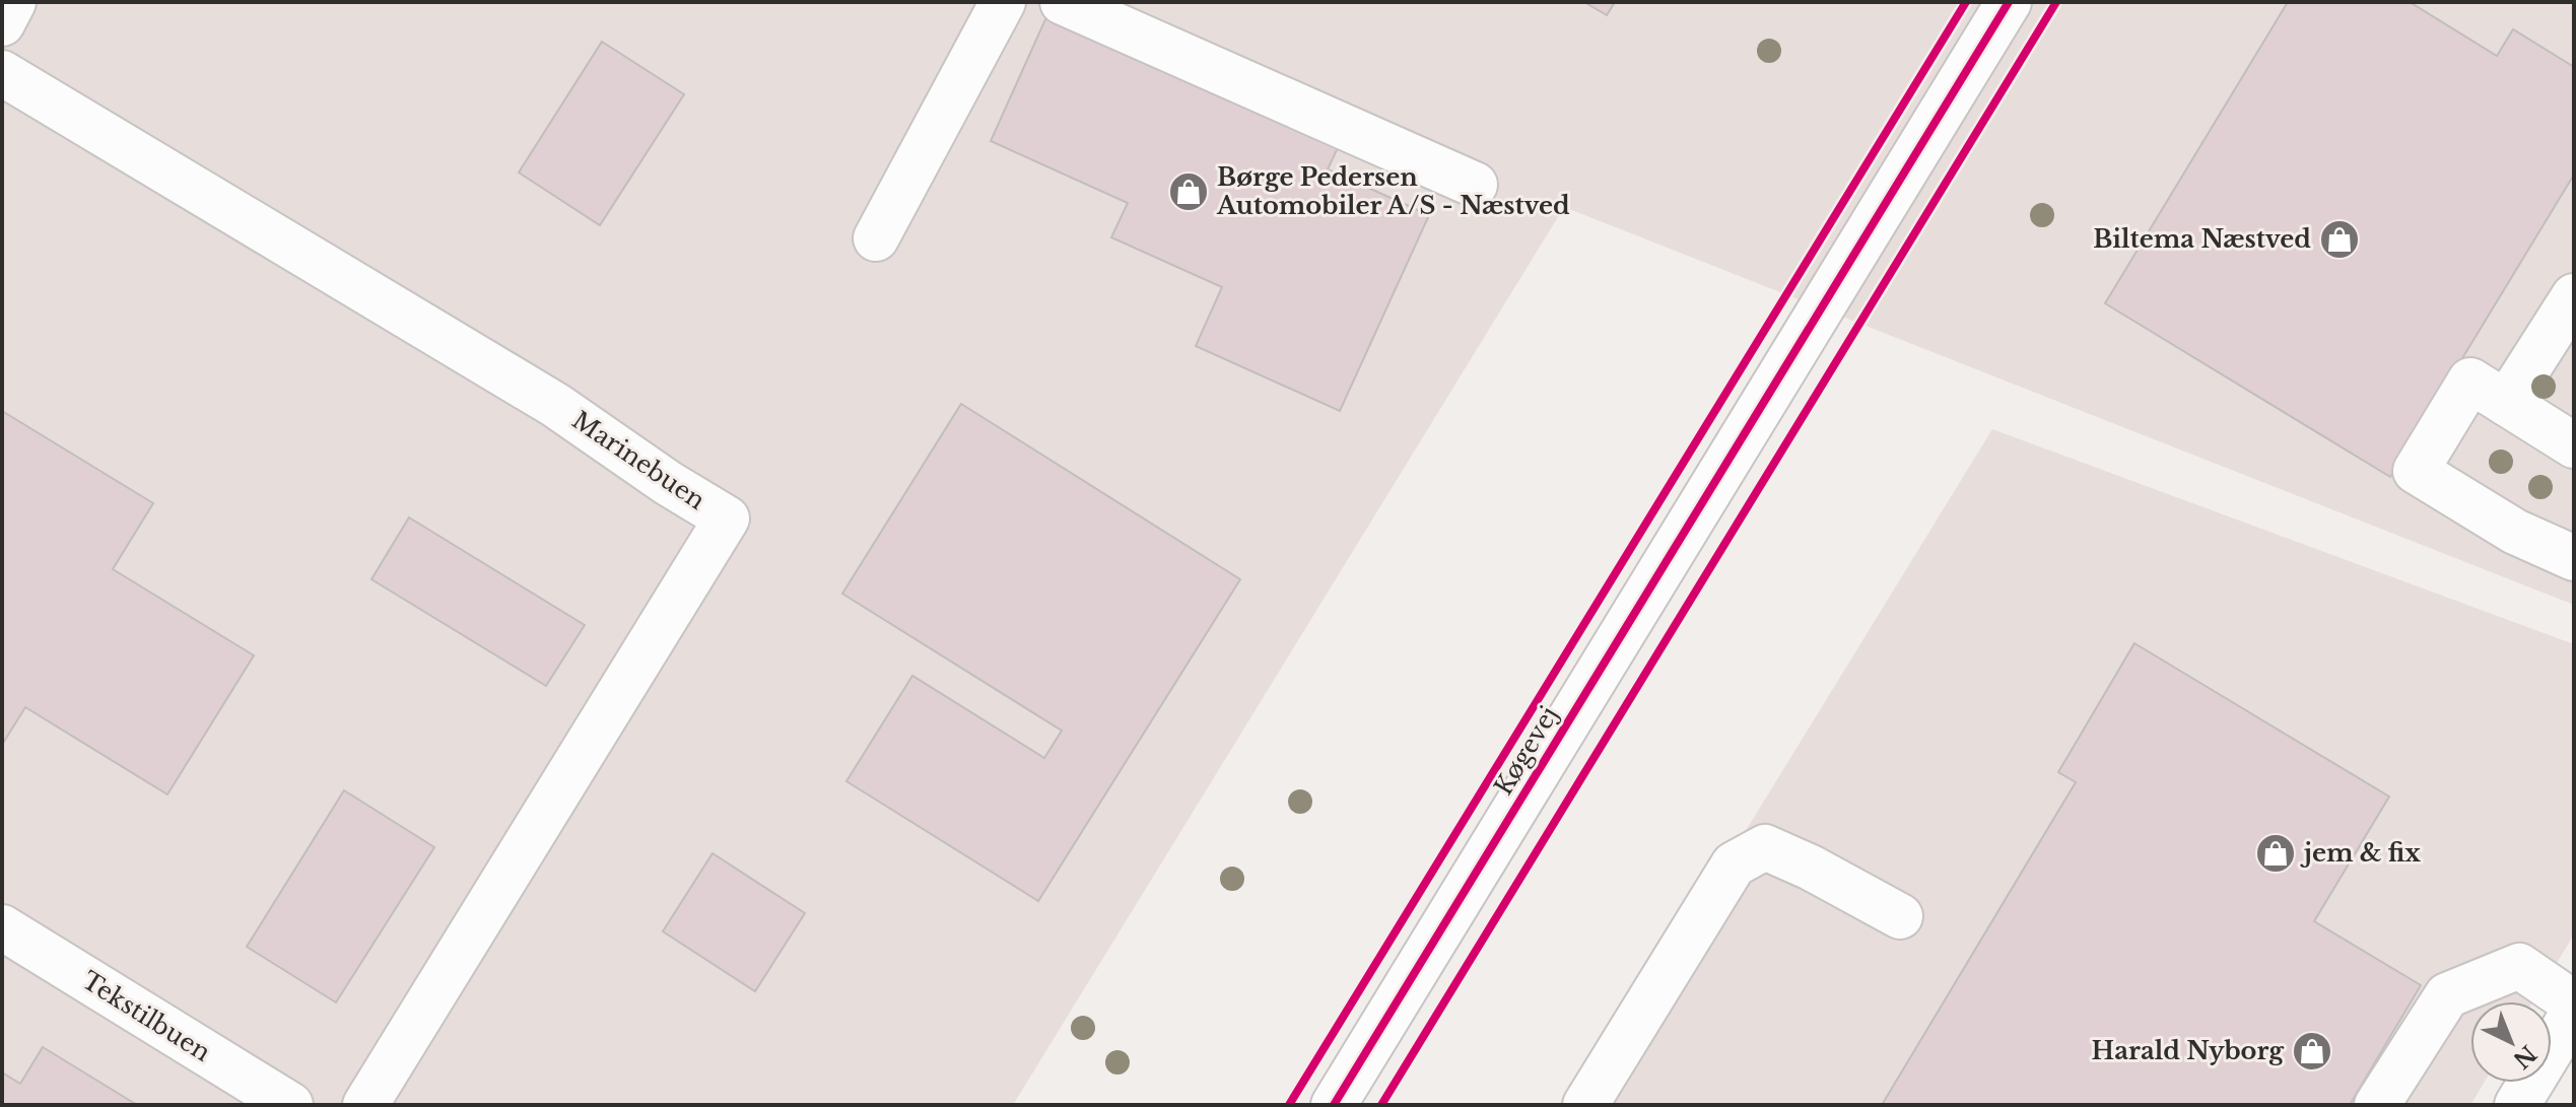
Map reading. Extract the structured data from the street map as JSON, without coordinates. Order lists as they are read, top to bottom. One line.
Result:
{"streets":{"street":["Marinebuen","Køgevej","Tekstilbuen"]},"places":{"shop":["Børge Pedersen Automobiler A/S - Næstved","Biltema Næstved","jem & fix","Harald Nyborg"]},"north":"bottom right"}
